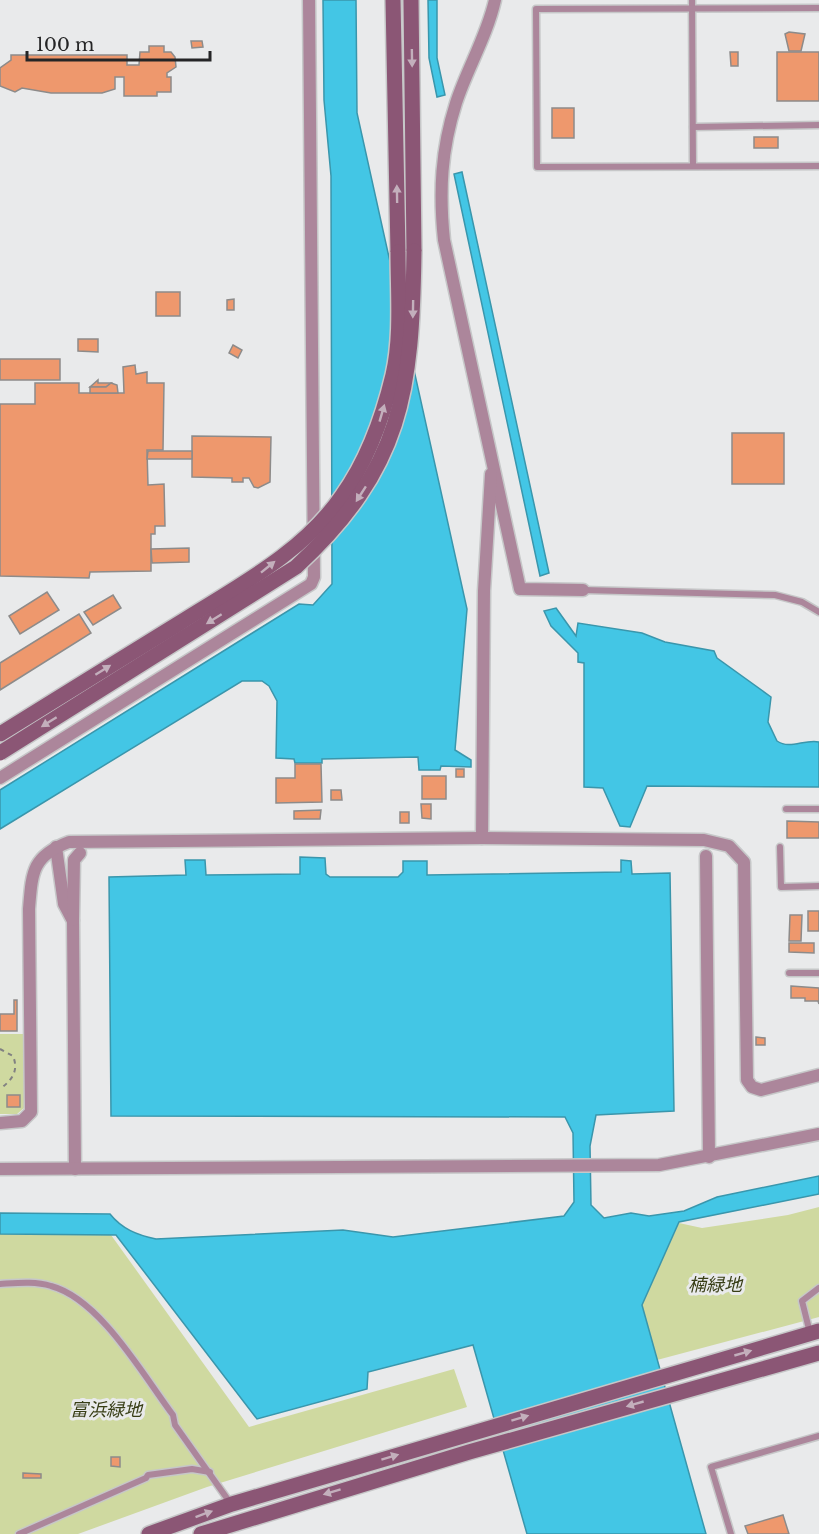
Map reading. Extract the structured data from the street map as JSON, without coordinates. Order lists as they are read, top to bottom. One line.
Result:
{"parks":["楠緑地","富浜緑地"],"scale_bar":"100 m"}
